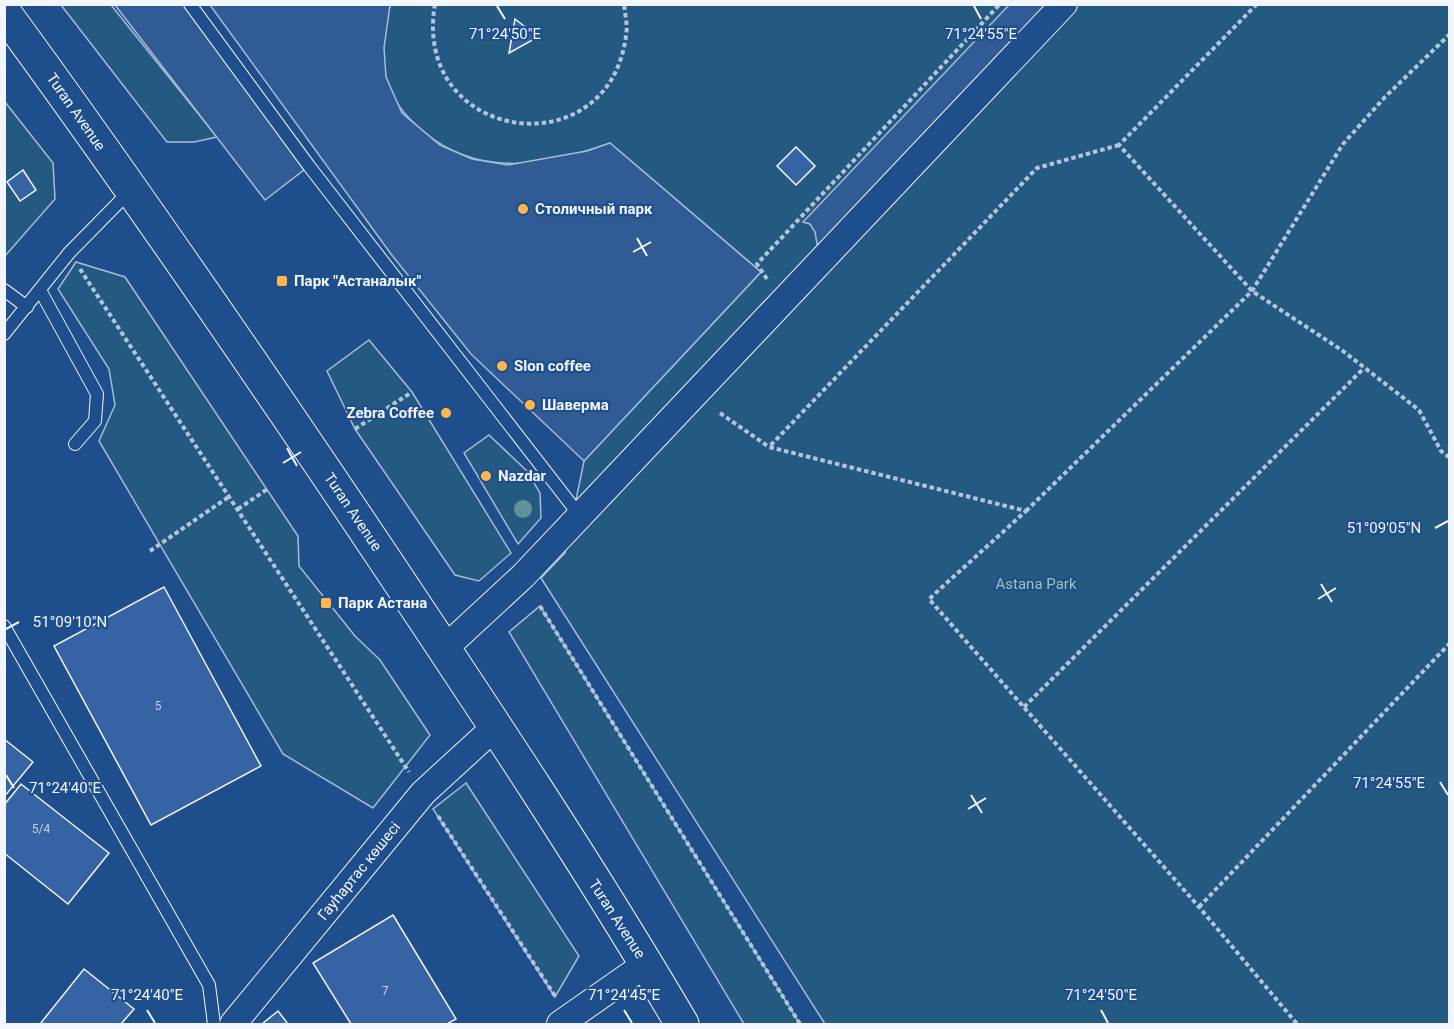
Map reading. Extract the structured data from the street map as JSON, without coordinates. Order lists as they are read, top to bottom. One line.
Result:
{"streets":{"main road":["Turan Avenue"],"street":["Гауhартас көшесі"]},"crossings":[["Turan Avenue","Гауhартас көшесі"]],"parks":["Astana Park"],"places":{"other":["Столичный парк","Slon coffee","Шаверма","Zebra Coffee","Nazdar"],"transit":["Парк \"Астаналык\"","Парк Астана"]},"house_numbers":["5","5/4","7"],"coordinates":["71°24'50\"E","71°24'55\"E","51°09'05\"N","51°09'10\"N","71°24'40\"E","71°24'45\"E"]}
